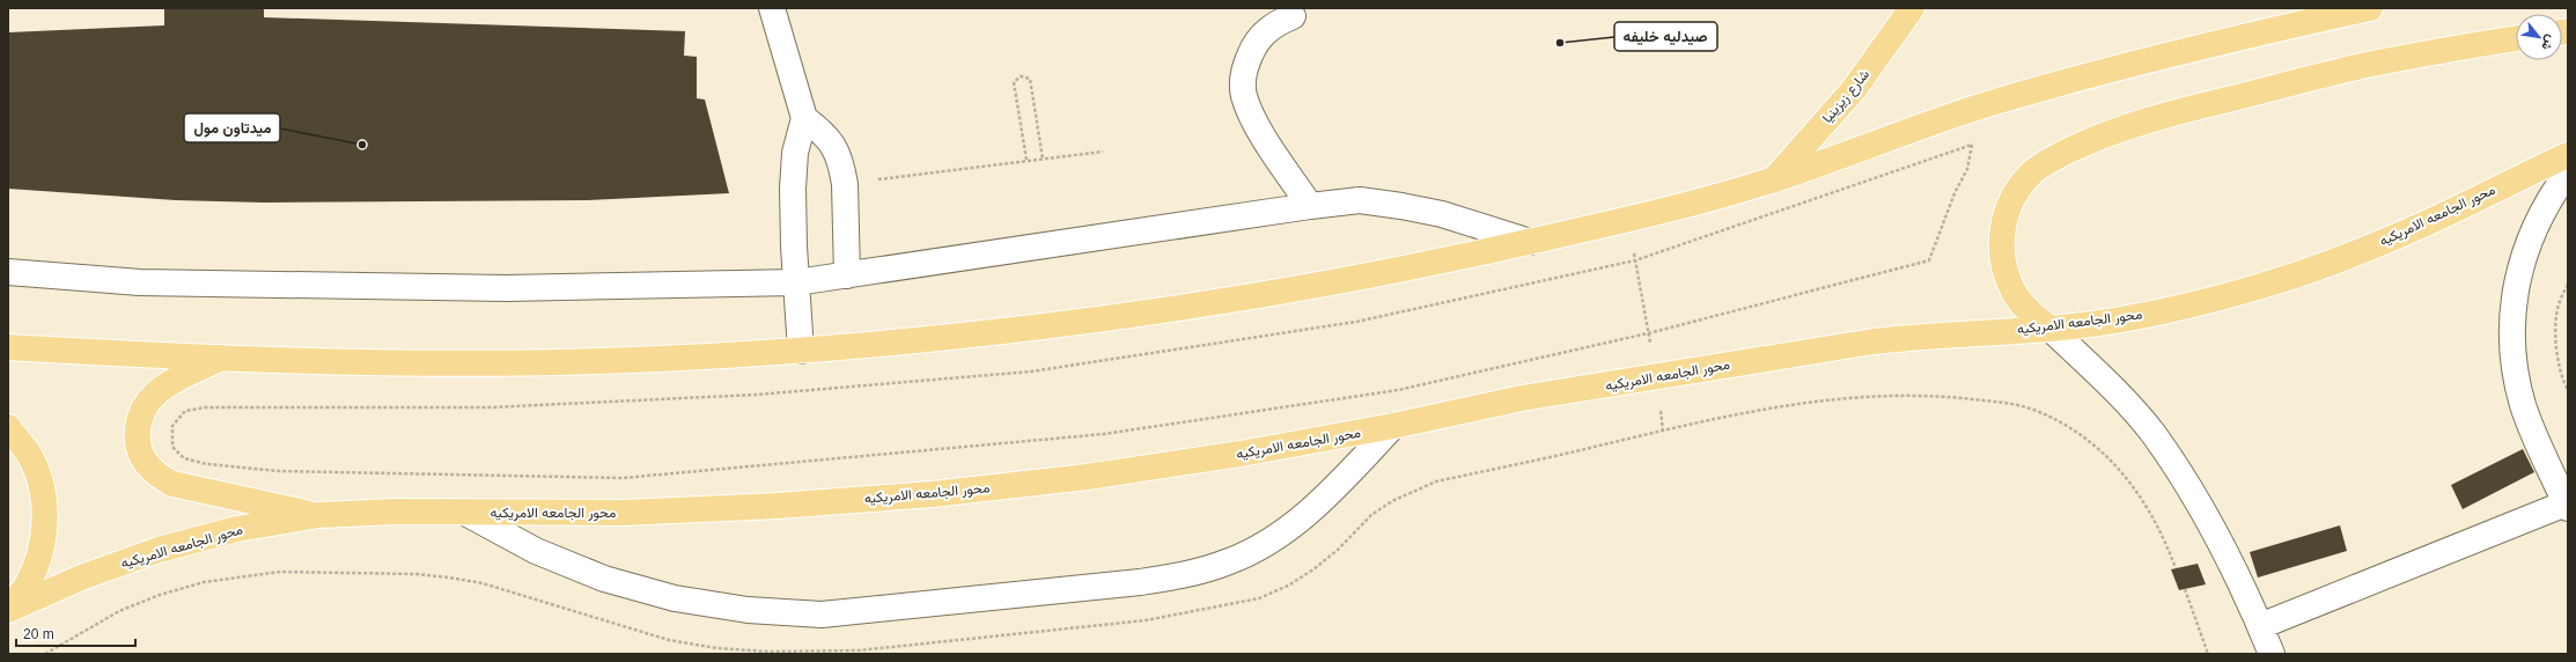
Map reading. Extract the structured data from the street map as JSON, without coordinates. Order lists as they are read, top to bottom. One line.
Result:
{"streets":{"main road":["شارع زيزينيا","محور الجامعه الامريكيه"]},"places":["صيدليه خليفه","ميدتاون مول"],"scale_bar":"20 m","north":"bottom right"}
